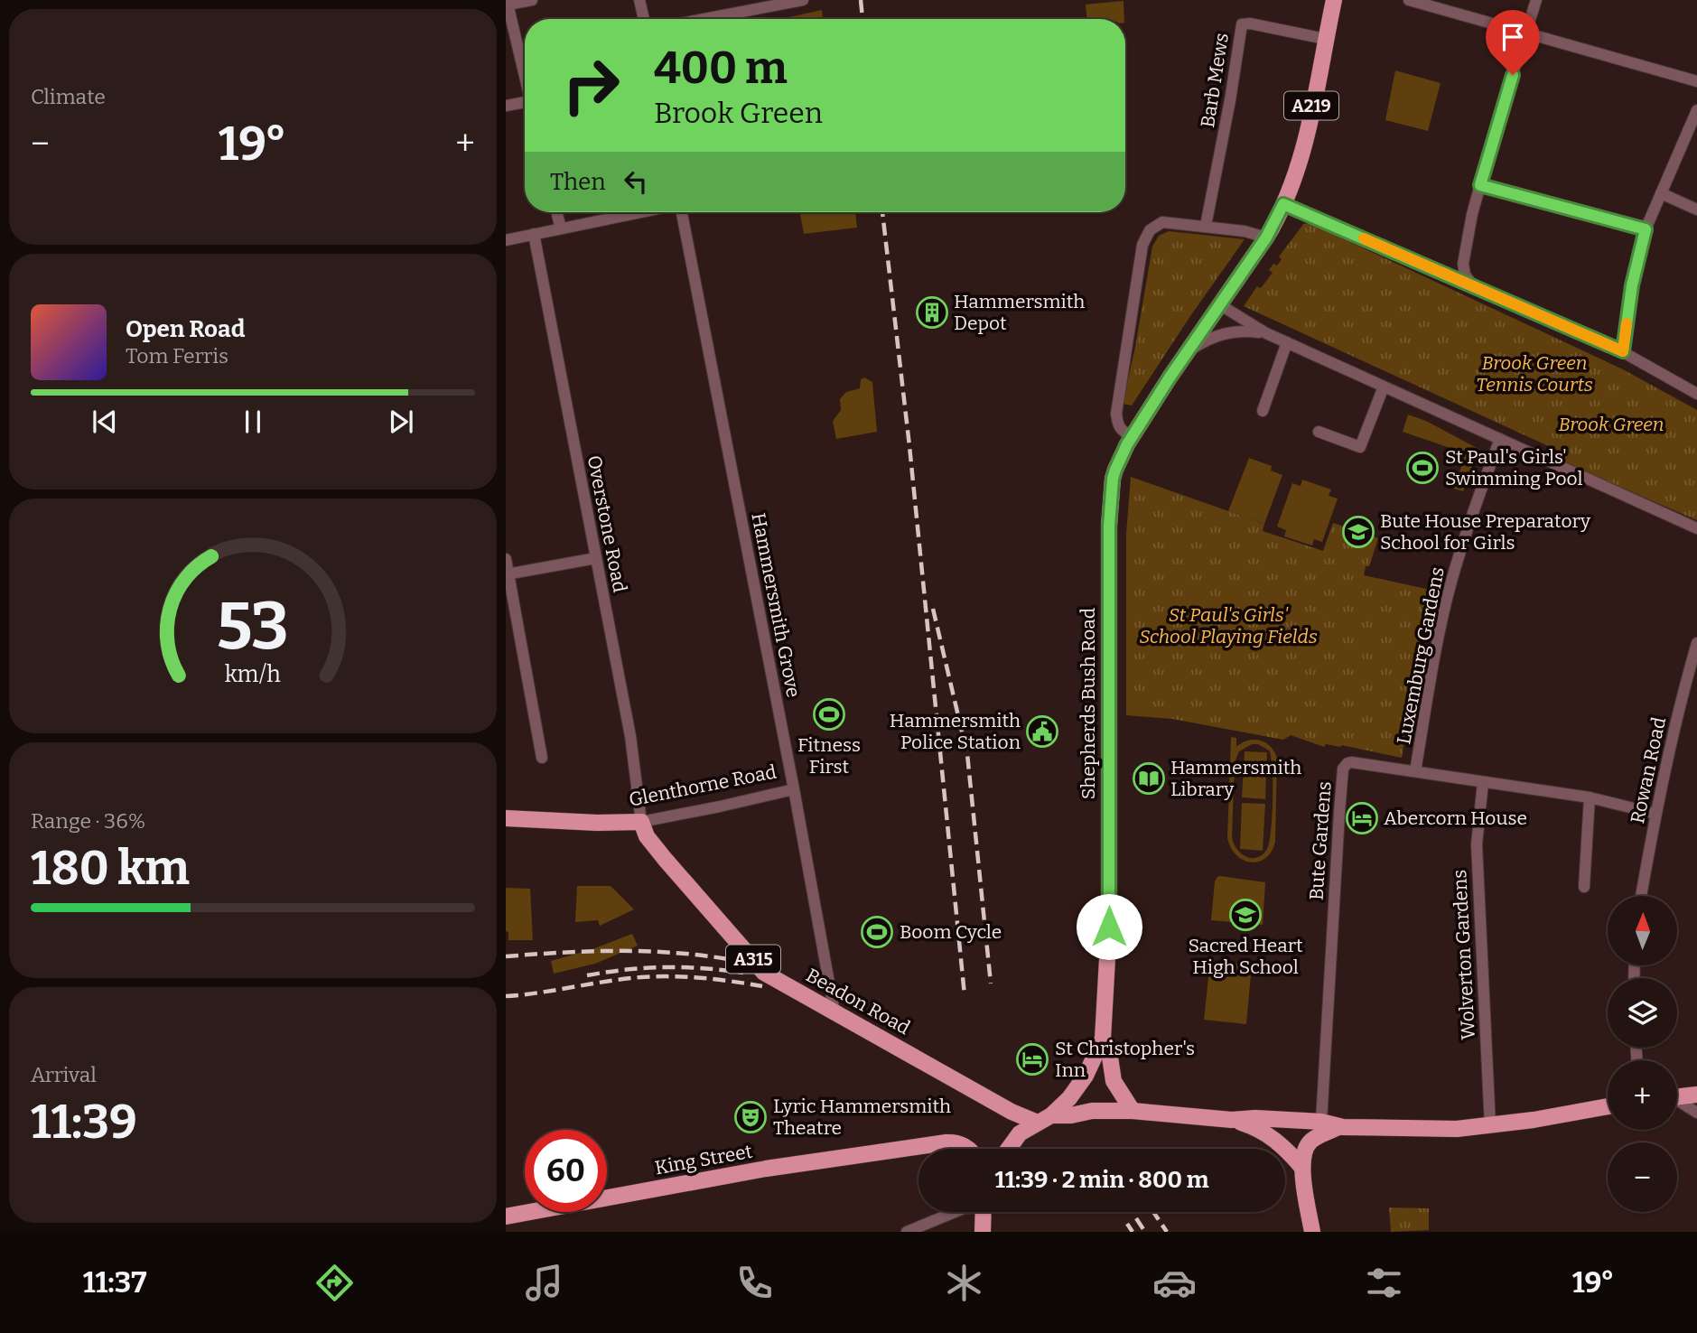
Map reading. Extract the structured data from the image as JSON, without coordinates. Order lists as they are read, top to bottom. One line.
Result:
{"streets":{"main road":["A219","Shepherds Bush Road","Glenthorne Road","A315","Beadon Road","King Street"],"street":["Barb Mews","Overstone Road","Hammersmith Grove","Luxemburg Gardens","Rowan Road","Bute Gardens","Wolverton Gardens"]},"crossings":[["Barb Mews","Shepherds Bush Road"],["A219","Shepherds Bush Road"],["A219","A315"],["A219","Beadon Road"],["Overstone Road","Glenthorne Road"],["Overstone Road","Beadon Road"],["Hammersmith Grove","Glenthorne Road"],["Hammersmith Grove","Beadon Road"],["Luxemburg Gardens","Bute Gardens"],["Rowan Road","Bute Gardens"],["Glenthorne Road","Beadon Road"],["Bute Gardens","Wolverton Gardens"],["Bute Gardens","A315"],["Wolverton Gardens","A315"],["A315","Beadon Road"]],"parks":["Brook Green Tennis Courts","Brook Green","St Paul's Girls' School Playing Fields"],"places":{"building":["Hammersmith Depot"],"sports":["St Paul's Girls' Swimming Pool","Fitness First","Boom Cycle"],"school or university":["Bute House Preparatory School for Girls","Sacred Heart High School"],"public building":["Hammersmith Police Station"],"library":["Hammersmith Library"],"hotel":["Abercorn House","St Christopher's Inn"],"theatre":["Lyric Hammersmith Theatre"]},"north":"top","page":{"tile":["Climate",["Range · 36%","180 km"],["Arrival","11:39"]],"turn":["400 m","Brook Green"],"heat":["−","19°","+"],"then":"Then","song":["Open Road","Tom Ferris"],"map_buttons":["+","−"],"limit":"60","trip":"11:39 · 2 min · 800 m","tabs":["11:37","19°"],"gauge":["53","km/h"]}}
